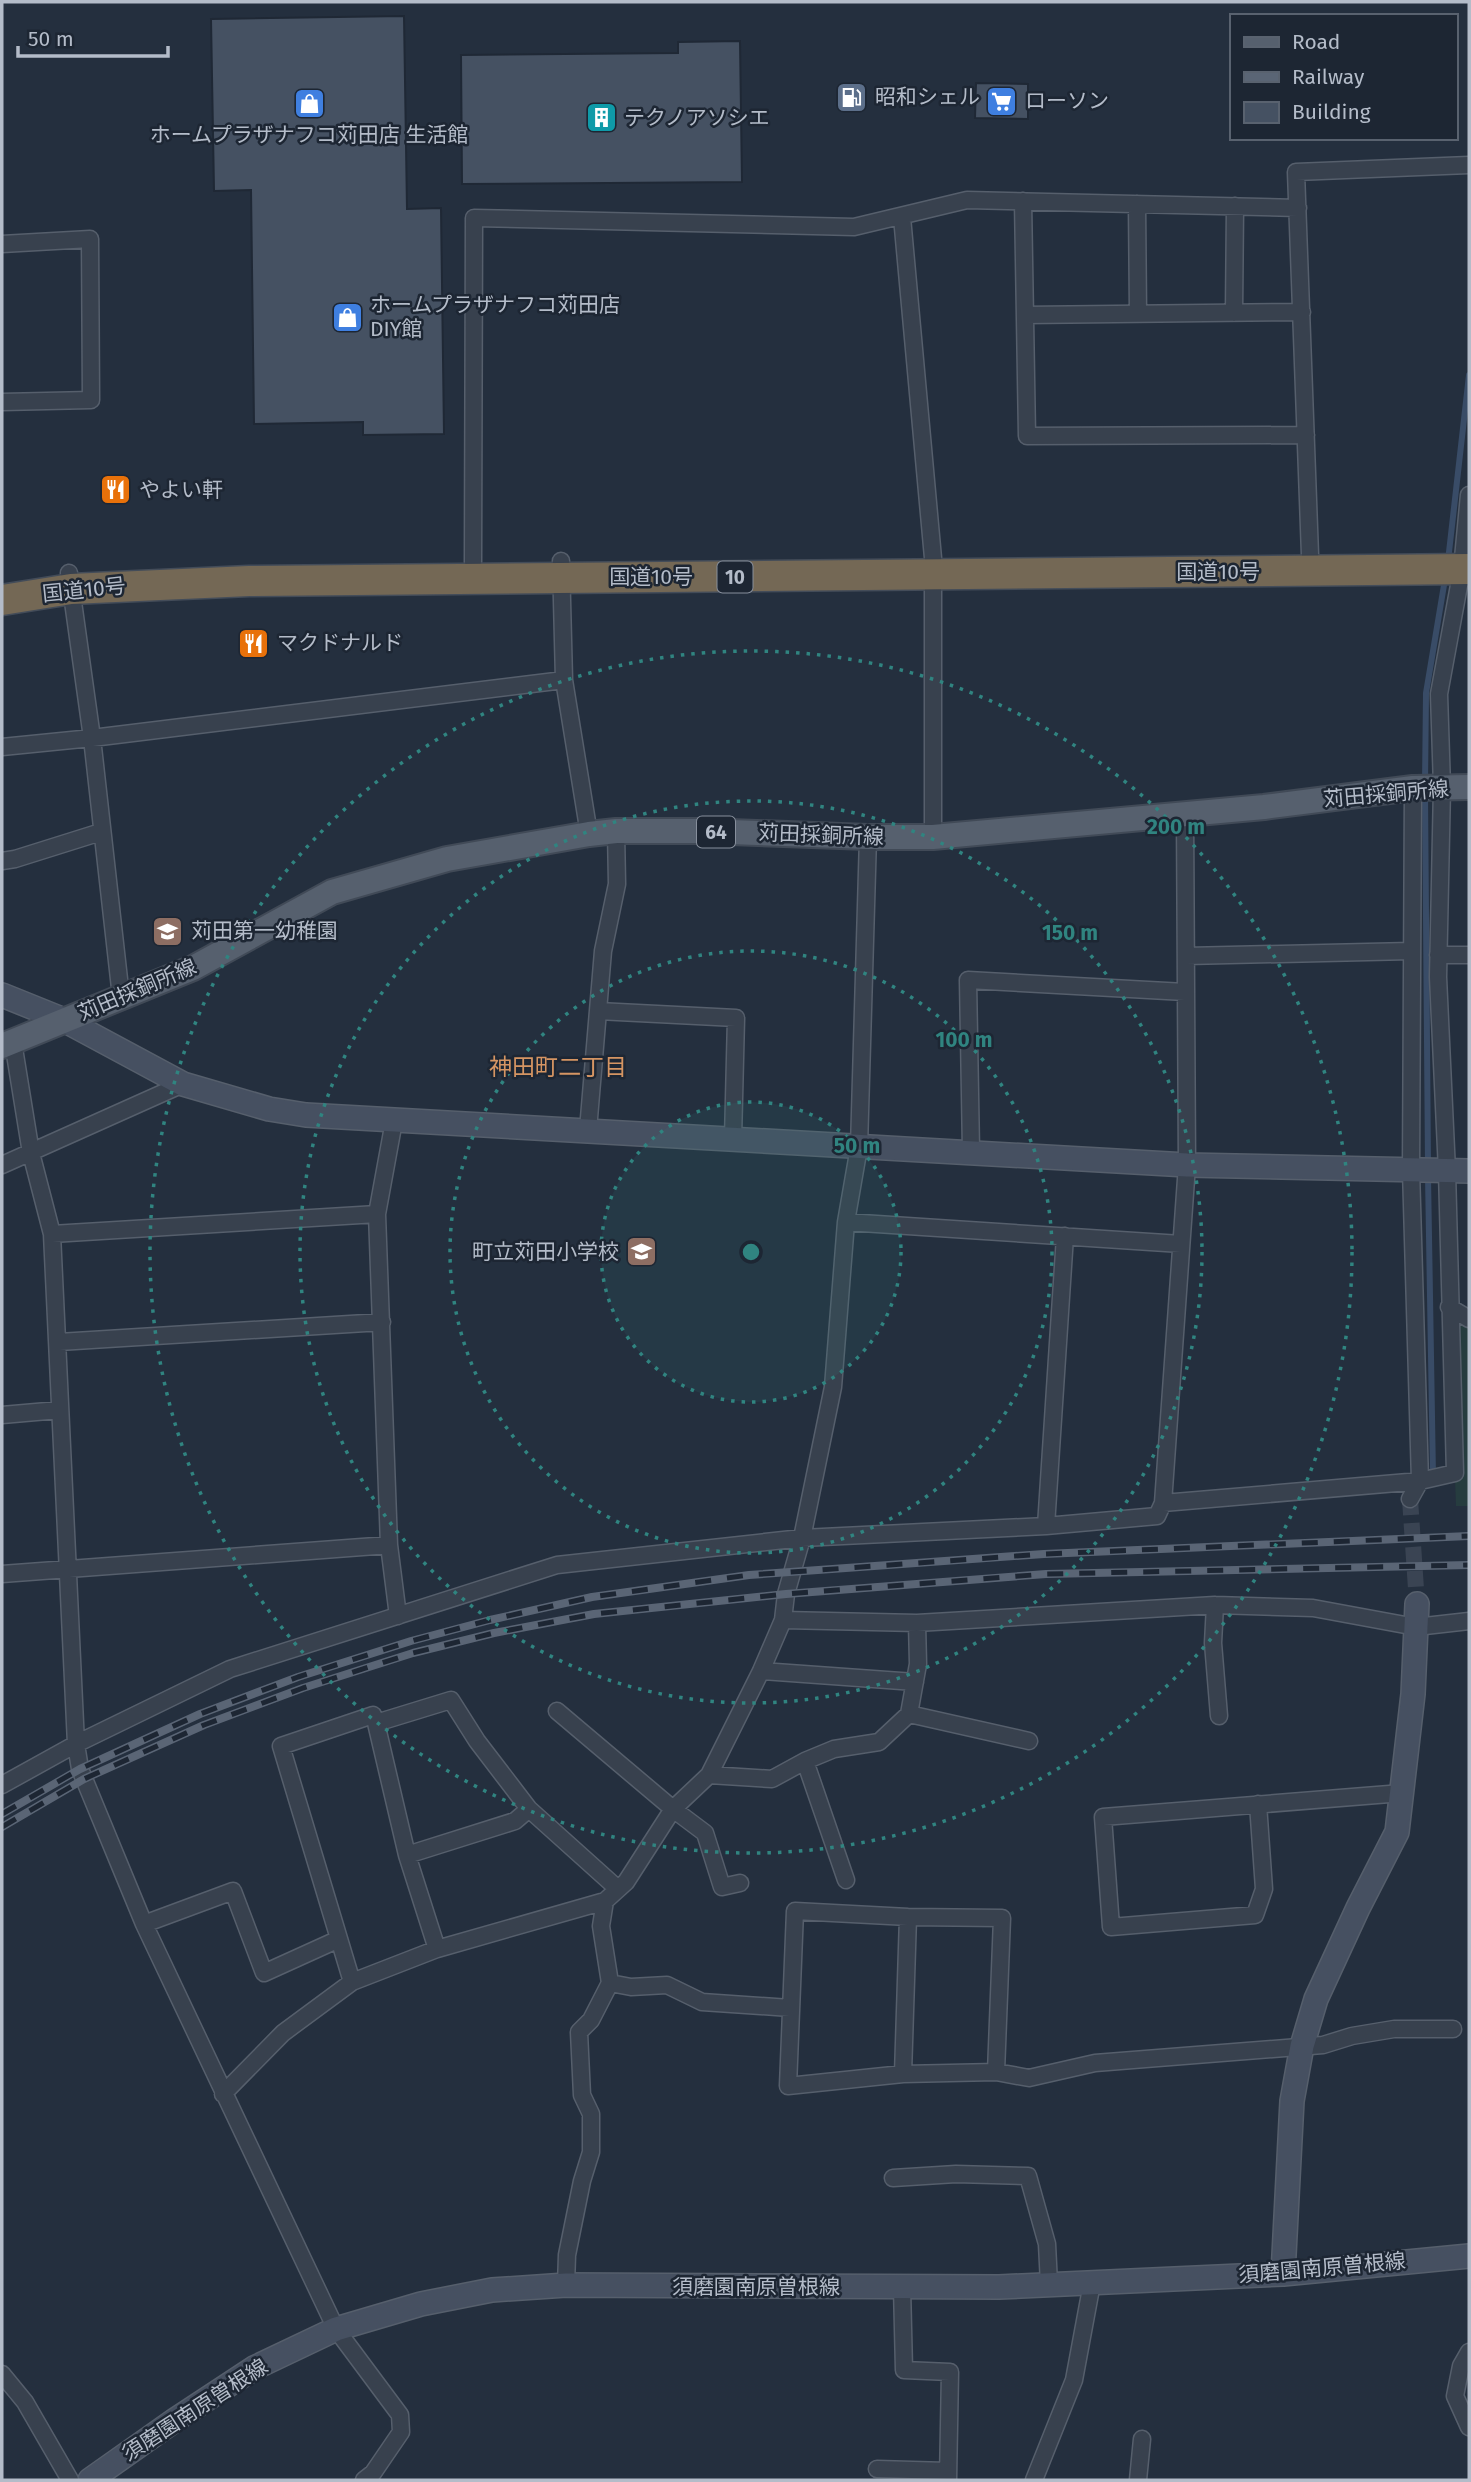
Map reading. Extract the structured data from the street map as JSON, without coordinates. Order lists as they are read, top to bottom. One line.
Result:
{"streets":{"highway":["国道10号","10"],"main road":["苅田採銅所線","64"],"street":["須磨園南原曽根線"]},"districts":["神田町二丁目"],"places":{"fuel station":["昭和シェル"],"supermarket":["ローソン"],"shop":["ホームプラザナフコ苅田店 生活館","ホームプラザナフコ苅田店 DIY館"],"building":["テクノアソシエ"],"restaurant":["やよい軒","マクドナルド"],"school or university":["苅田第一幼稚園","町立苅田小学校"]},"legend":["Road","Railway","Building"],"scale_bar":"50 m","rings":["200 m","150 m","100 m","50 m"]}
